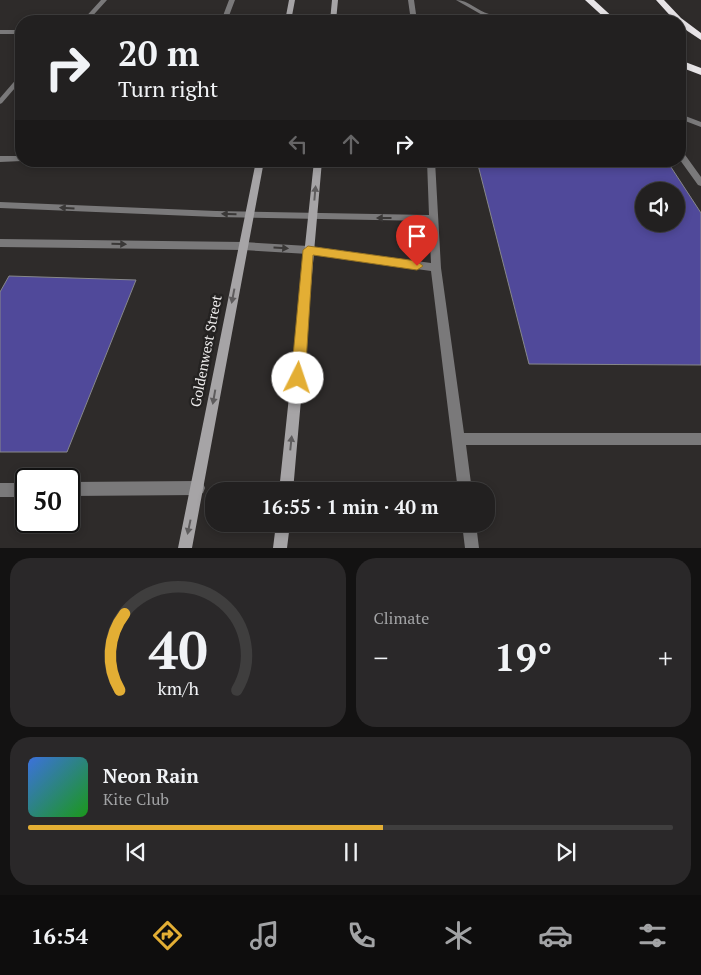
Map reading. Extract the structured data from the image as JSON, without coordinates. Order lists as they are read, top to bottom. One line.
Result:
{"streets":{"main road":["Goldenwest Street"]},"page":{"turn":["20 m","Turn right"],"limit":"50","trip":"16:55 · 1 min · 40 m","tile":"Climate","heat":["−","19°","+"],"song":["Neon Rain","Kite Club"],"tabs":"16:54","gauge":["40","km/h"]}}
